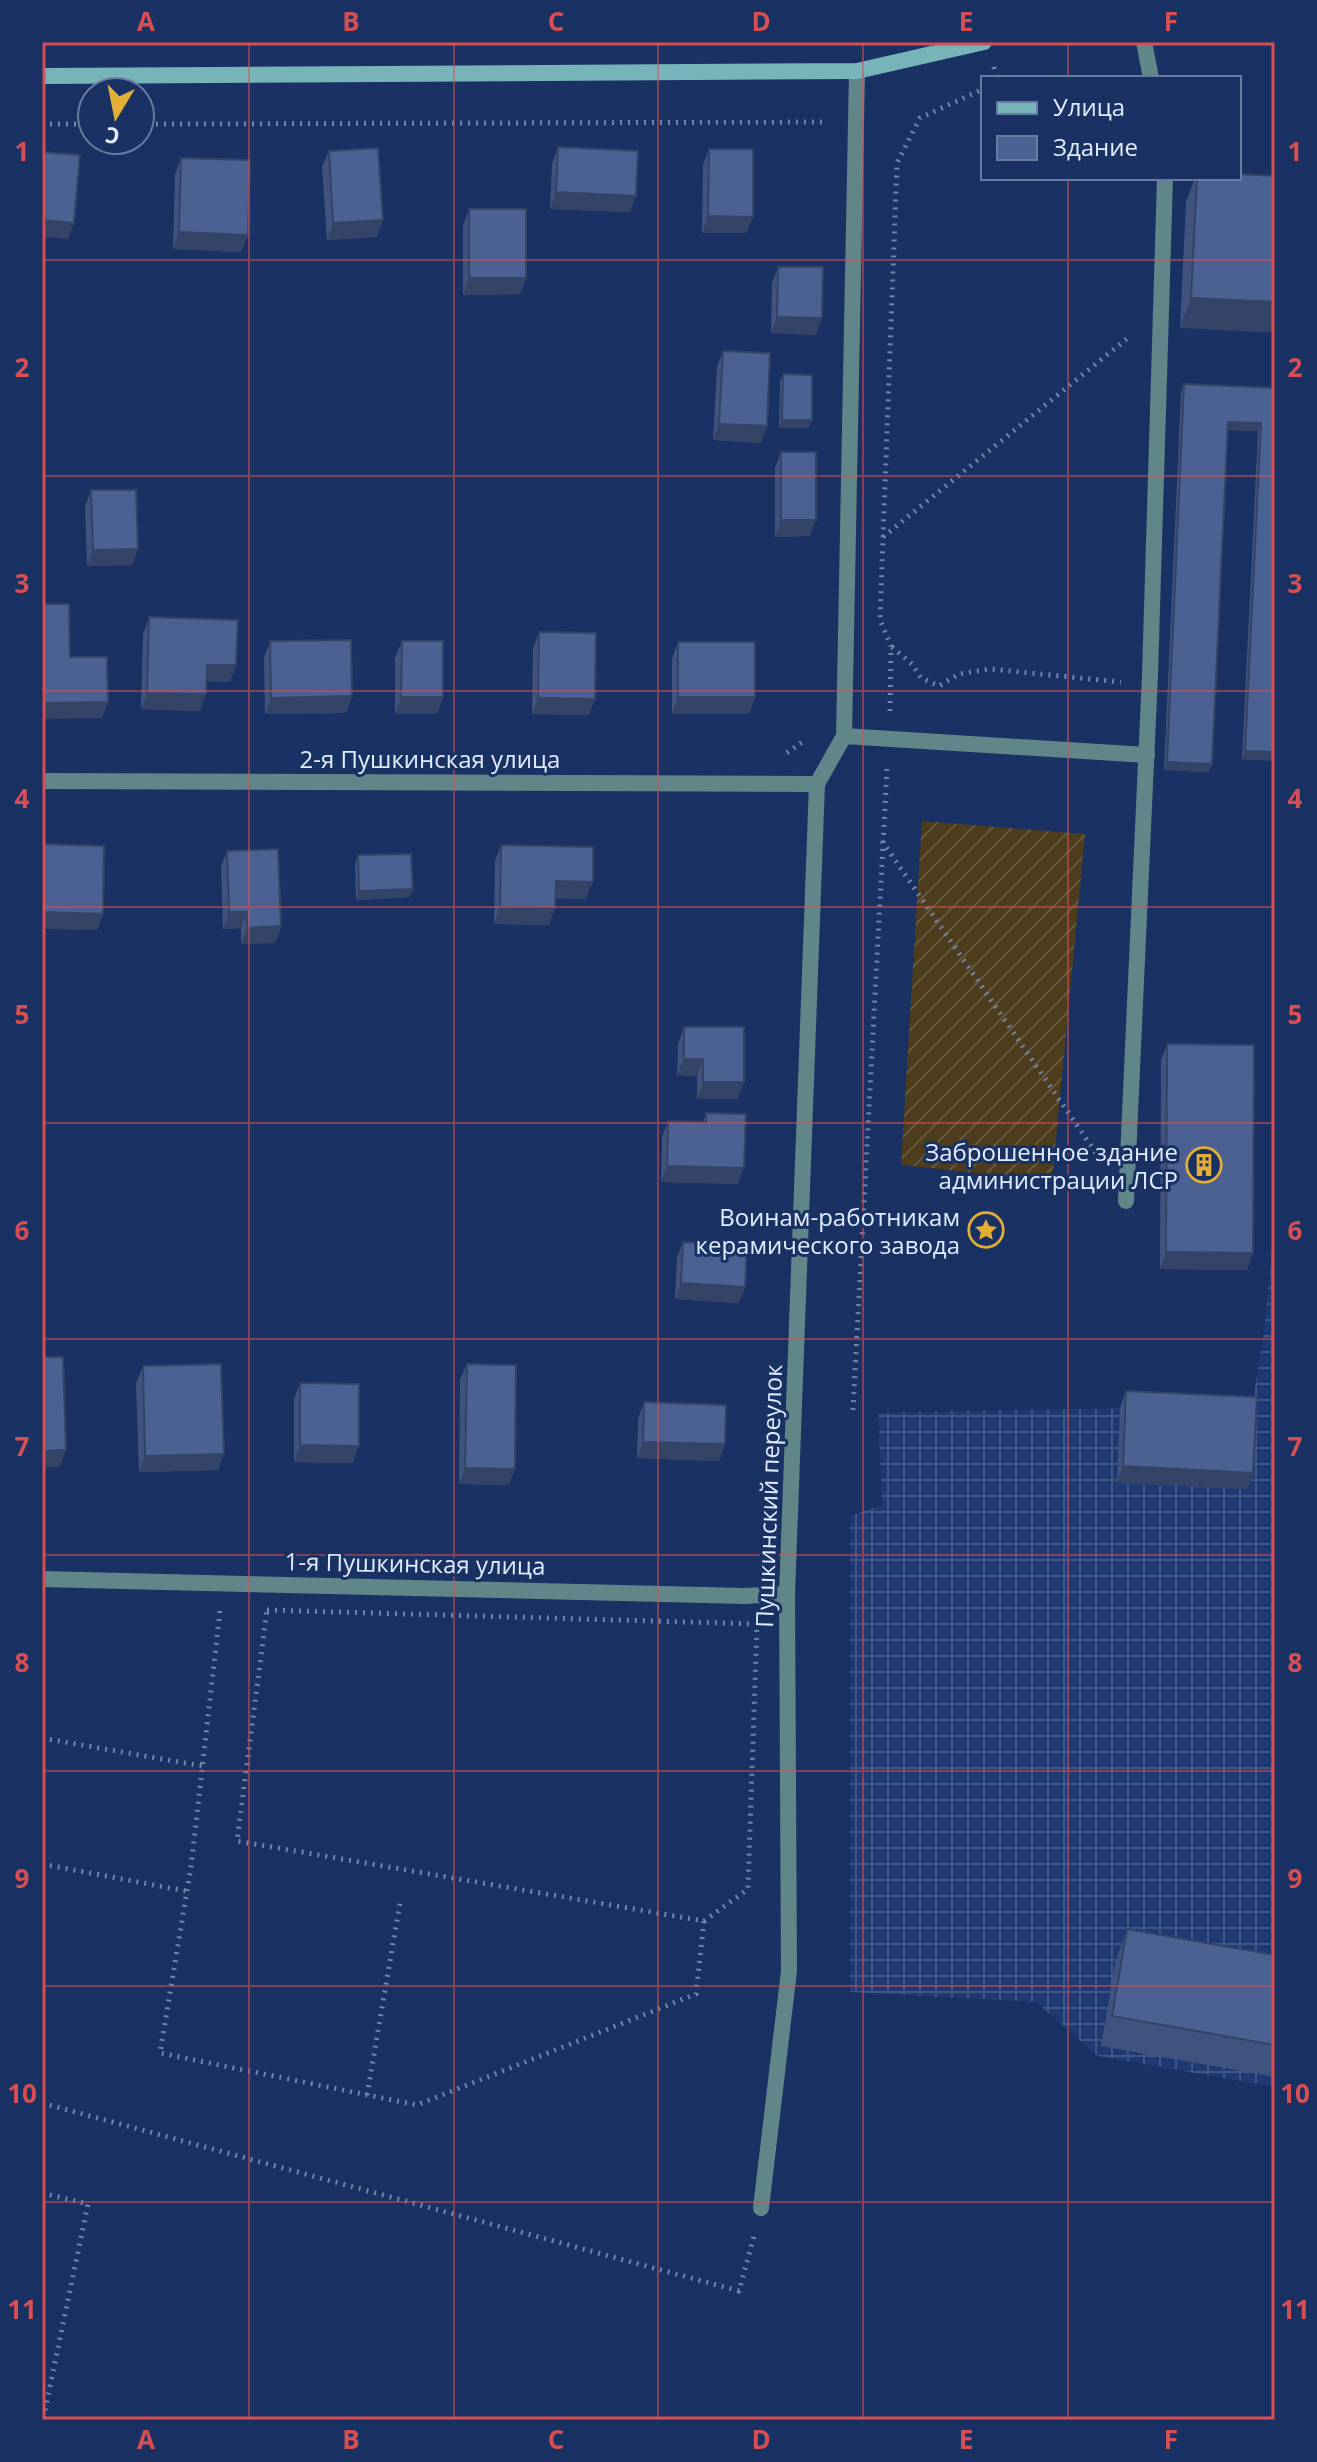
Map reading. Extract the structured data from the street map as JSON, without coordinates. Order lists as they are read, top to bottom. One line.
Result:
{"streets":{"street":["2-я Пушкинская улица","Пушкинский переулок","1-я Пушкинская улица"]},"crossings":[["2-я Пушкинская улица","Пушкинский переулок"],["Пушкинский переулок","1-я Пушкинская улица"]],"places":{"building":["Заброшенное здание администрации ЛСР"],"place":["Воинам-работникам керамического завода"]},"legend":["Улица","Здание"],"north":"bottom","grid":{"columns":["A","B","C","D","E","F"],"rows":["1","2","3","4","5","6","7","8","9","10","11"]}}
